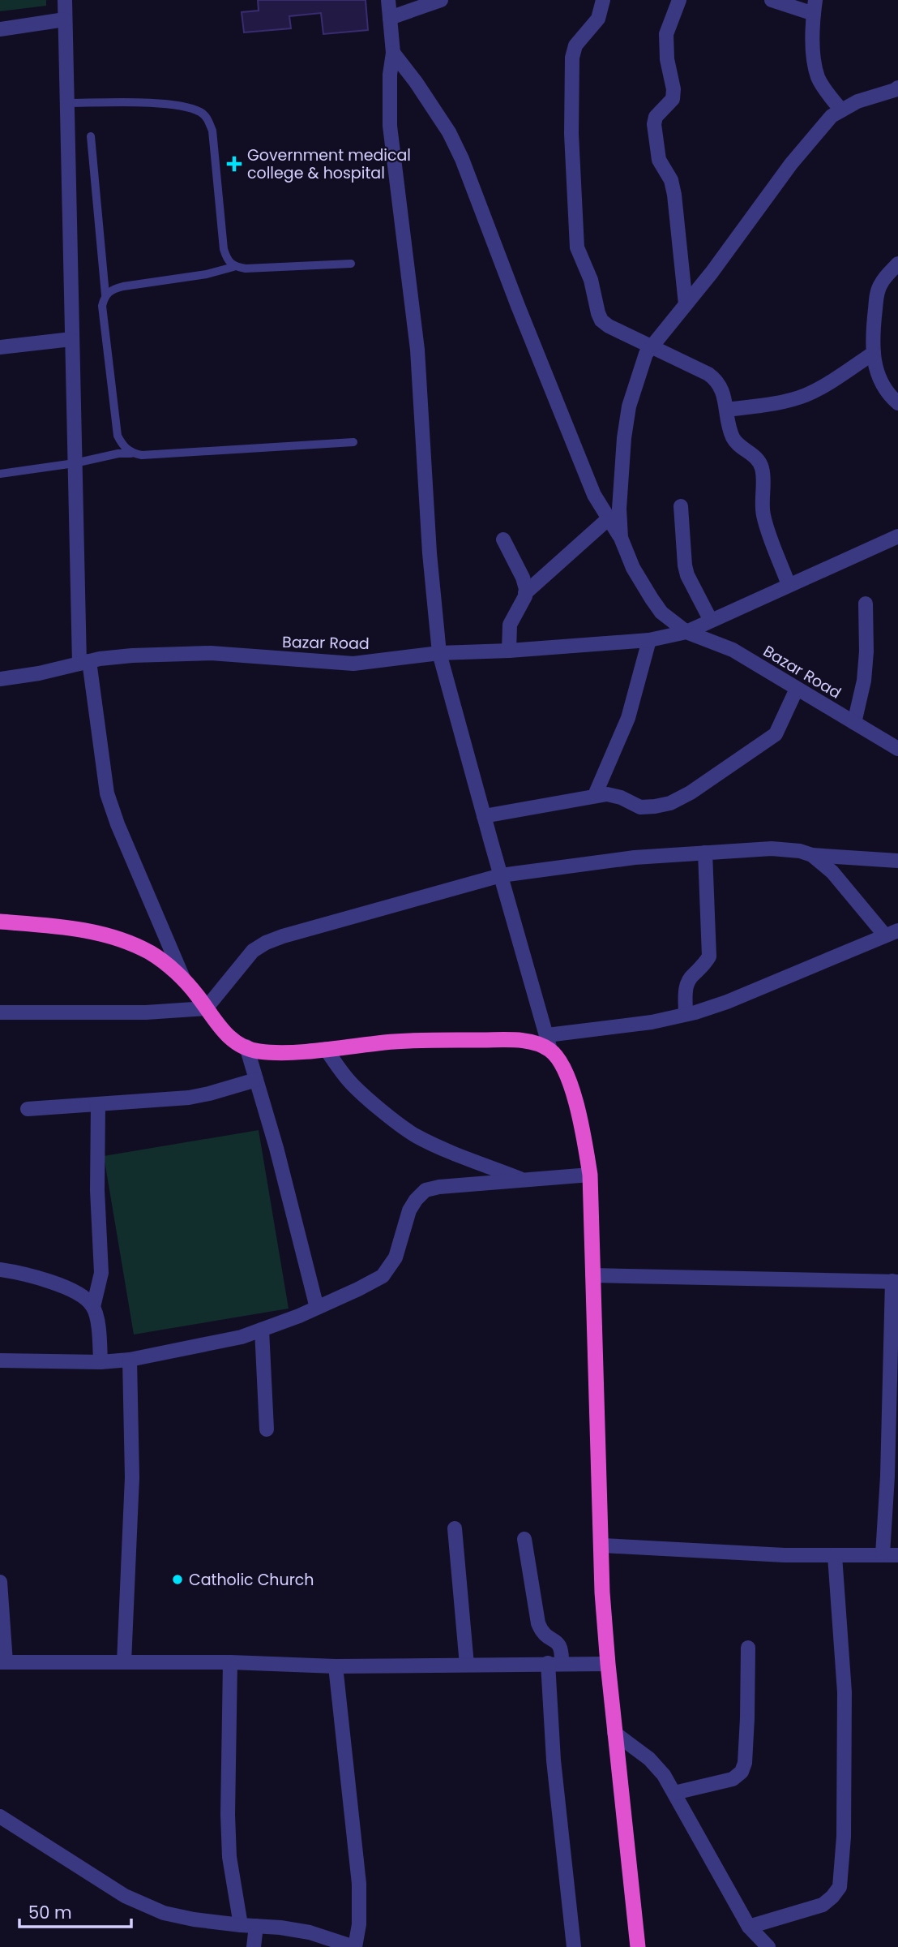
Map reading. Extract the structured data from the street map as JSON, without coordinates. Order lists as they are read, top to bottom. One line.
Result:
{"streets":{"street":["Bazar Road"]},"places":{"health":["Government medical college & hospital"],"other":["Catholic Church"]},"scale_bar":"50 m"}
